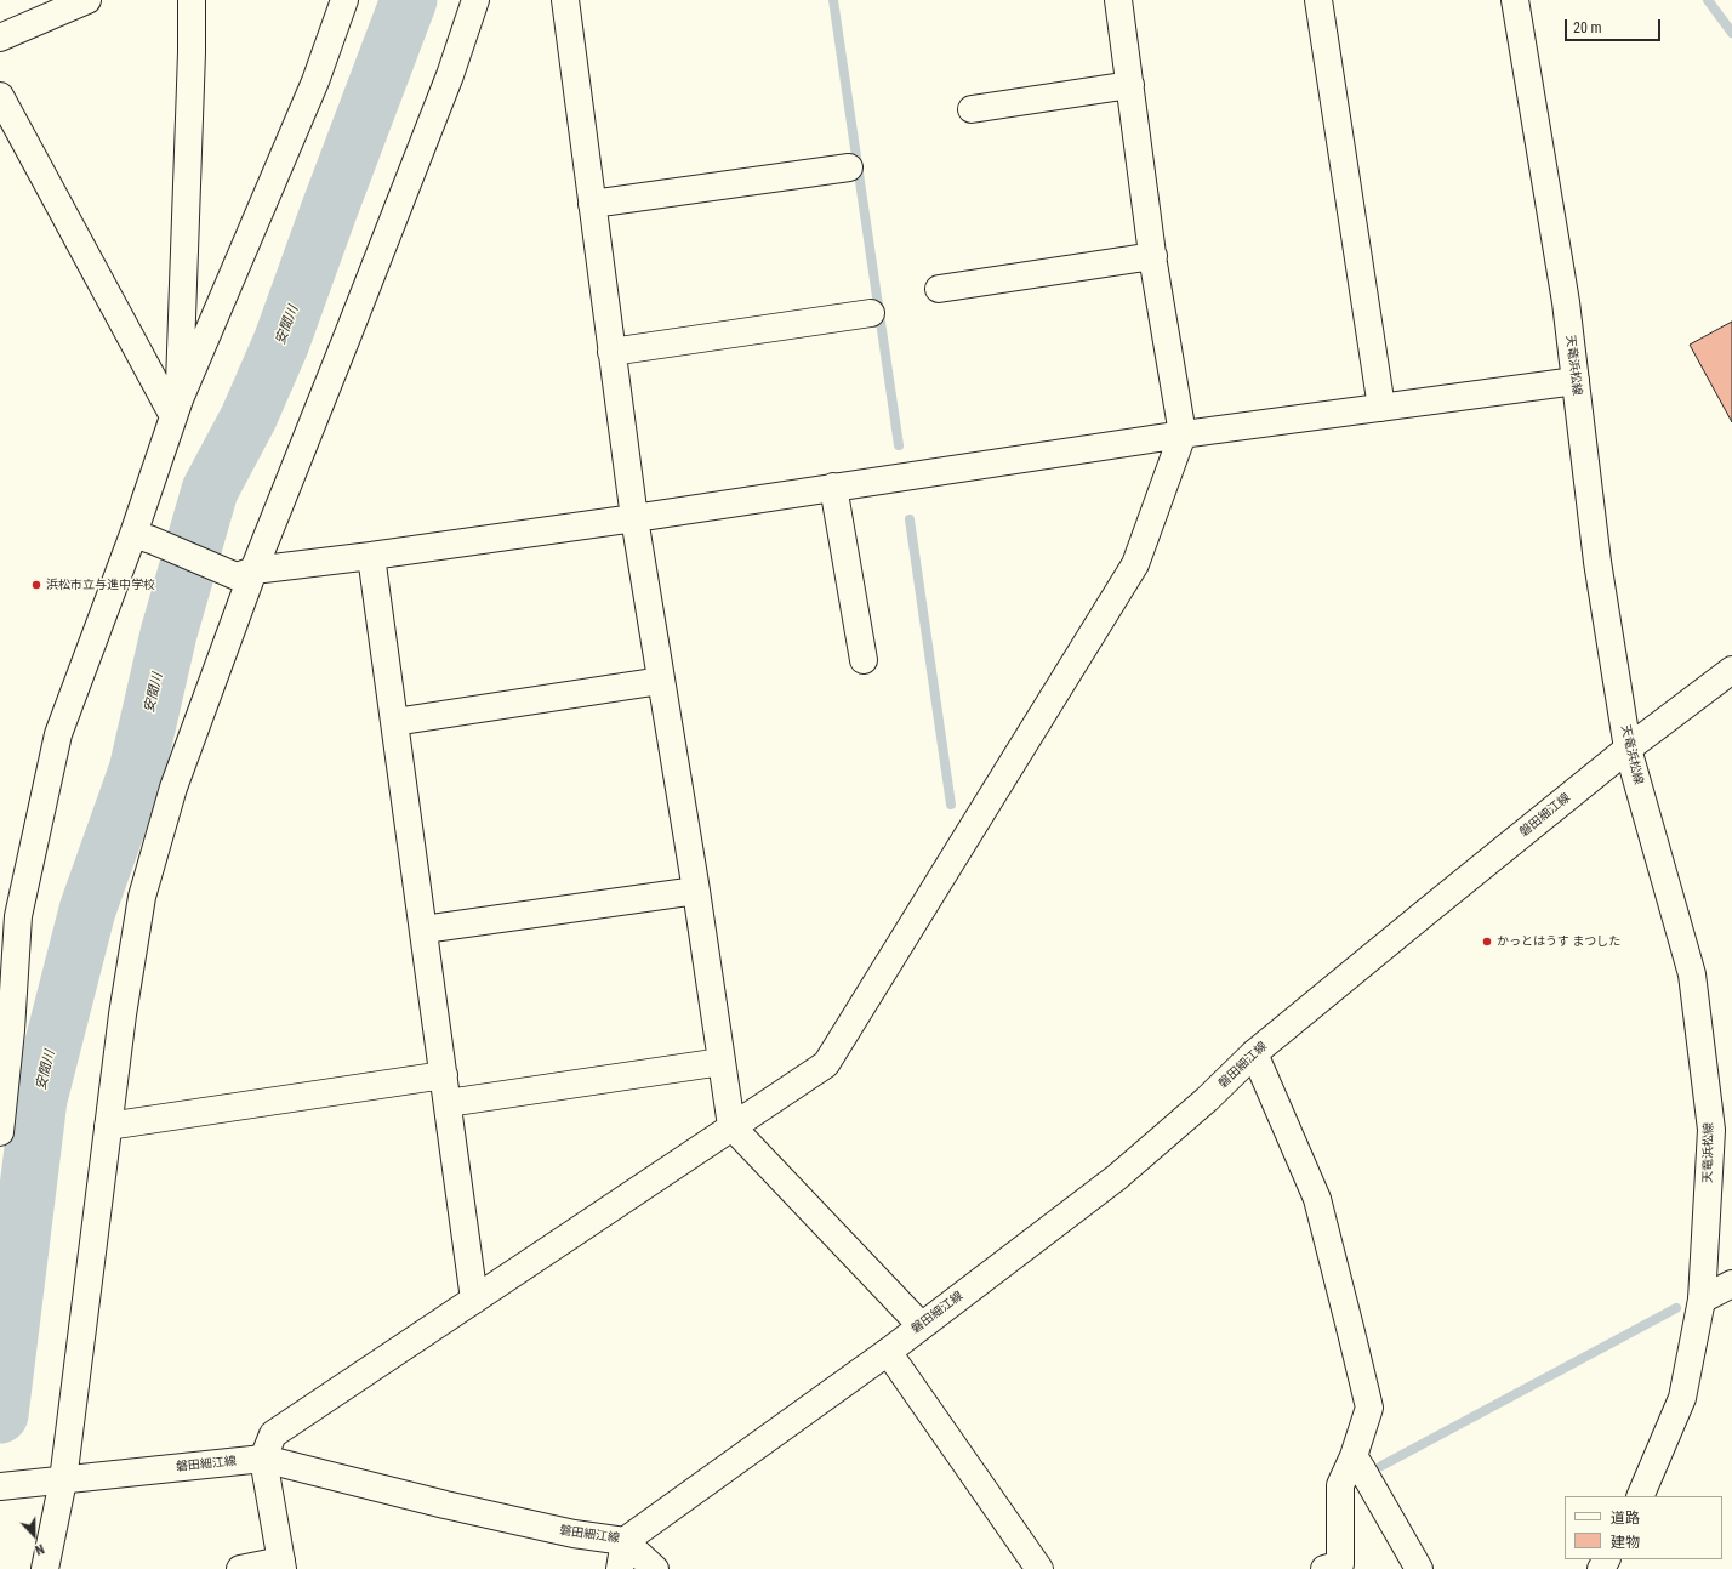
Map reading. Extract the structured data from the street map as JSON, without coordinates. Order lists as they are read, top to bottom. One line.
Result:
{"streets":{"street":["天竜浜松線","磐田細江線"]},"crossings":[["天竜浜松線","磐田細江線"]],"water":["安間川"],"places":["浜松市立与進中学校","かっとはうす まつした"],"legend":["道路","建物"],"scale_bar":"20 m","north":"bottom"}
